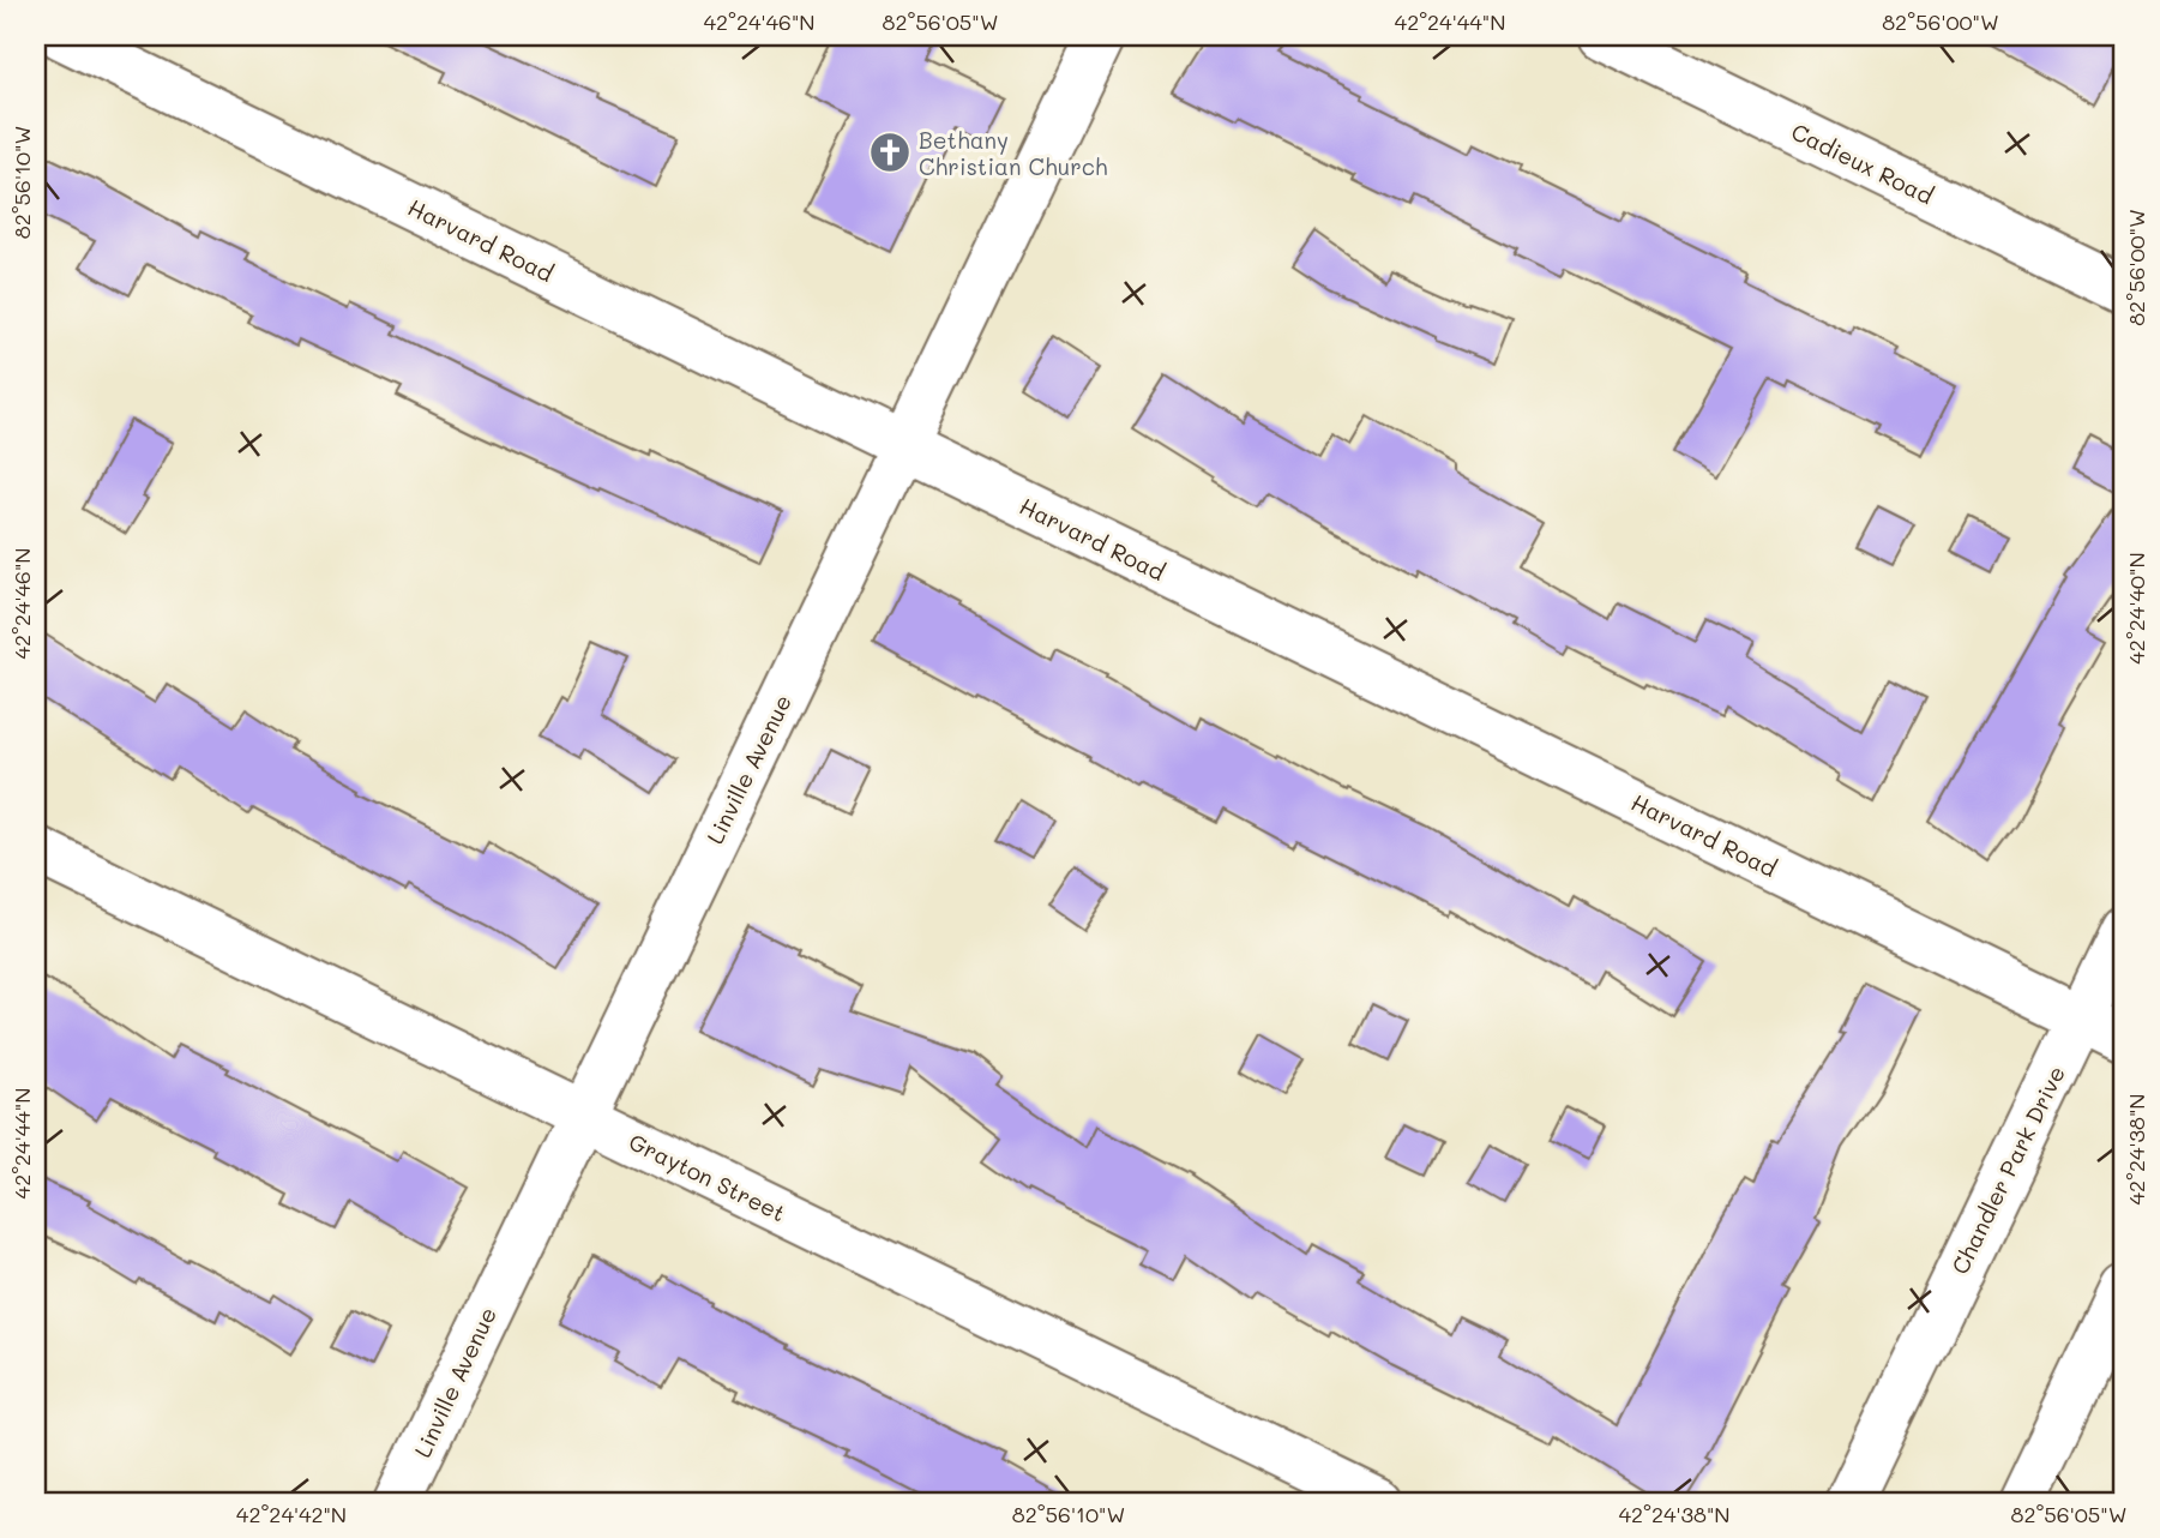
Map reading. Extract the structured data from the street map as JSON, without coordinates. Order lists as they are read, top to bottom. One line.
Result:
{"streets":{"street":["Cadieux Road","Harvard Road","Linville Avenue","Chandler Park Drive","Grayton Street"]},"crossings":[["Harvard Road","Linville Avenue"],["Harvard Road","Chandler Park Drive"],["Linville Avenue","Grayton Street"]],"places":{"church":["Bethany Christian Church"]},"coordinates":["42°24'46\"N","82°56'05\"W","42°24'44\"N","82°56'00\"W","82°56'10\"W","42°24'40\"N","42°24'38\"N","42°24'42\"N"]}
